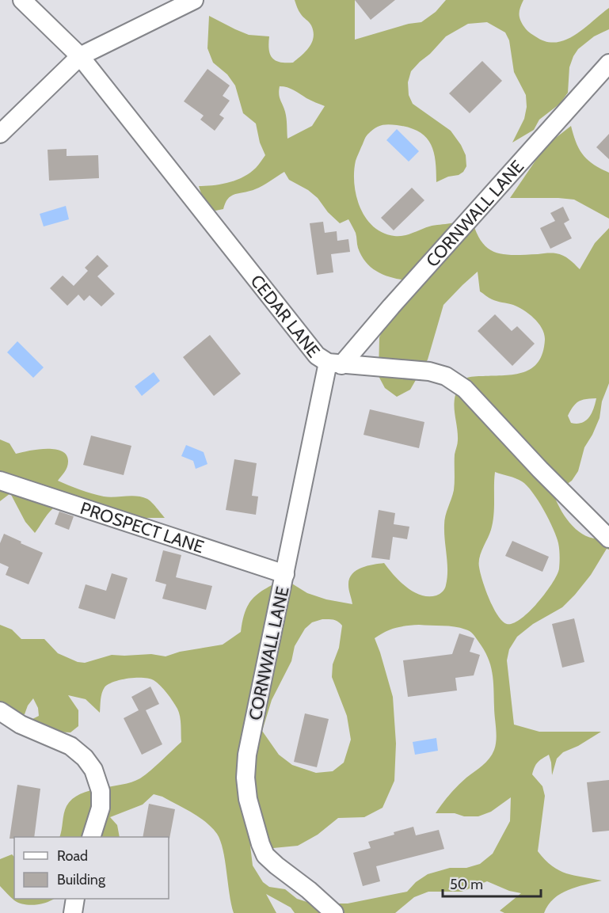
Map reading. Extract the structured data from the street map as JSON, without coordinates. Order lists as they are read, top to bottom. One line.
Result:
{"streets":{"street":["CORNWALL LANE","CEDAR LANE","PROSPECT LANE"]},"crossings":[["CORNWALL LANE","CEDAR LANE"],["CORNWALL LANE","PROSPECT LANE"]],"legend":["Road","Building"],"scale_bar":"50 m"}
